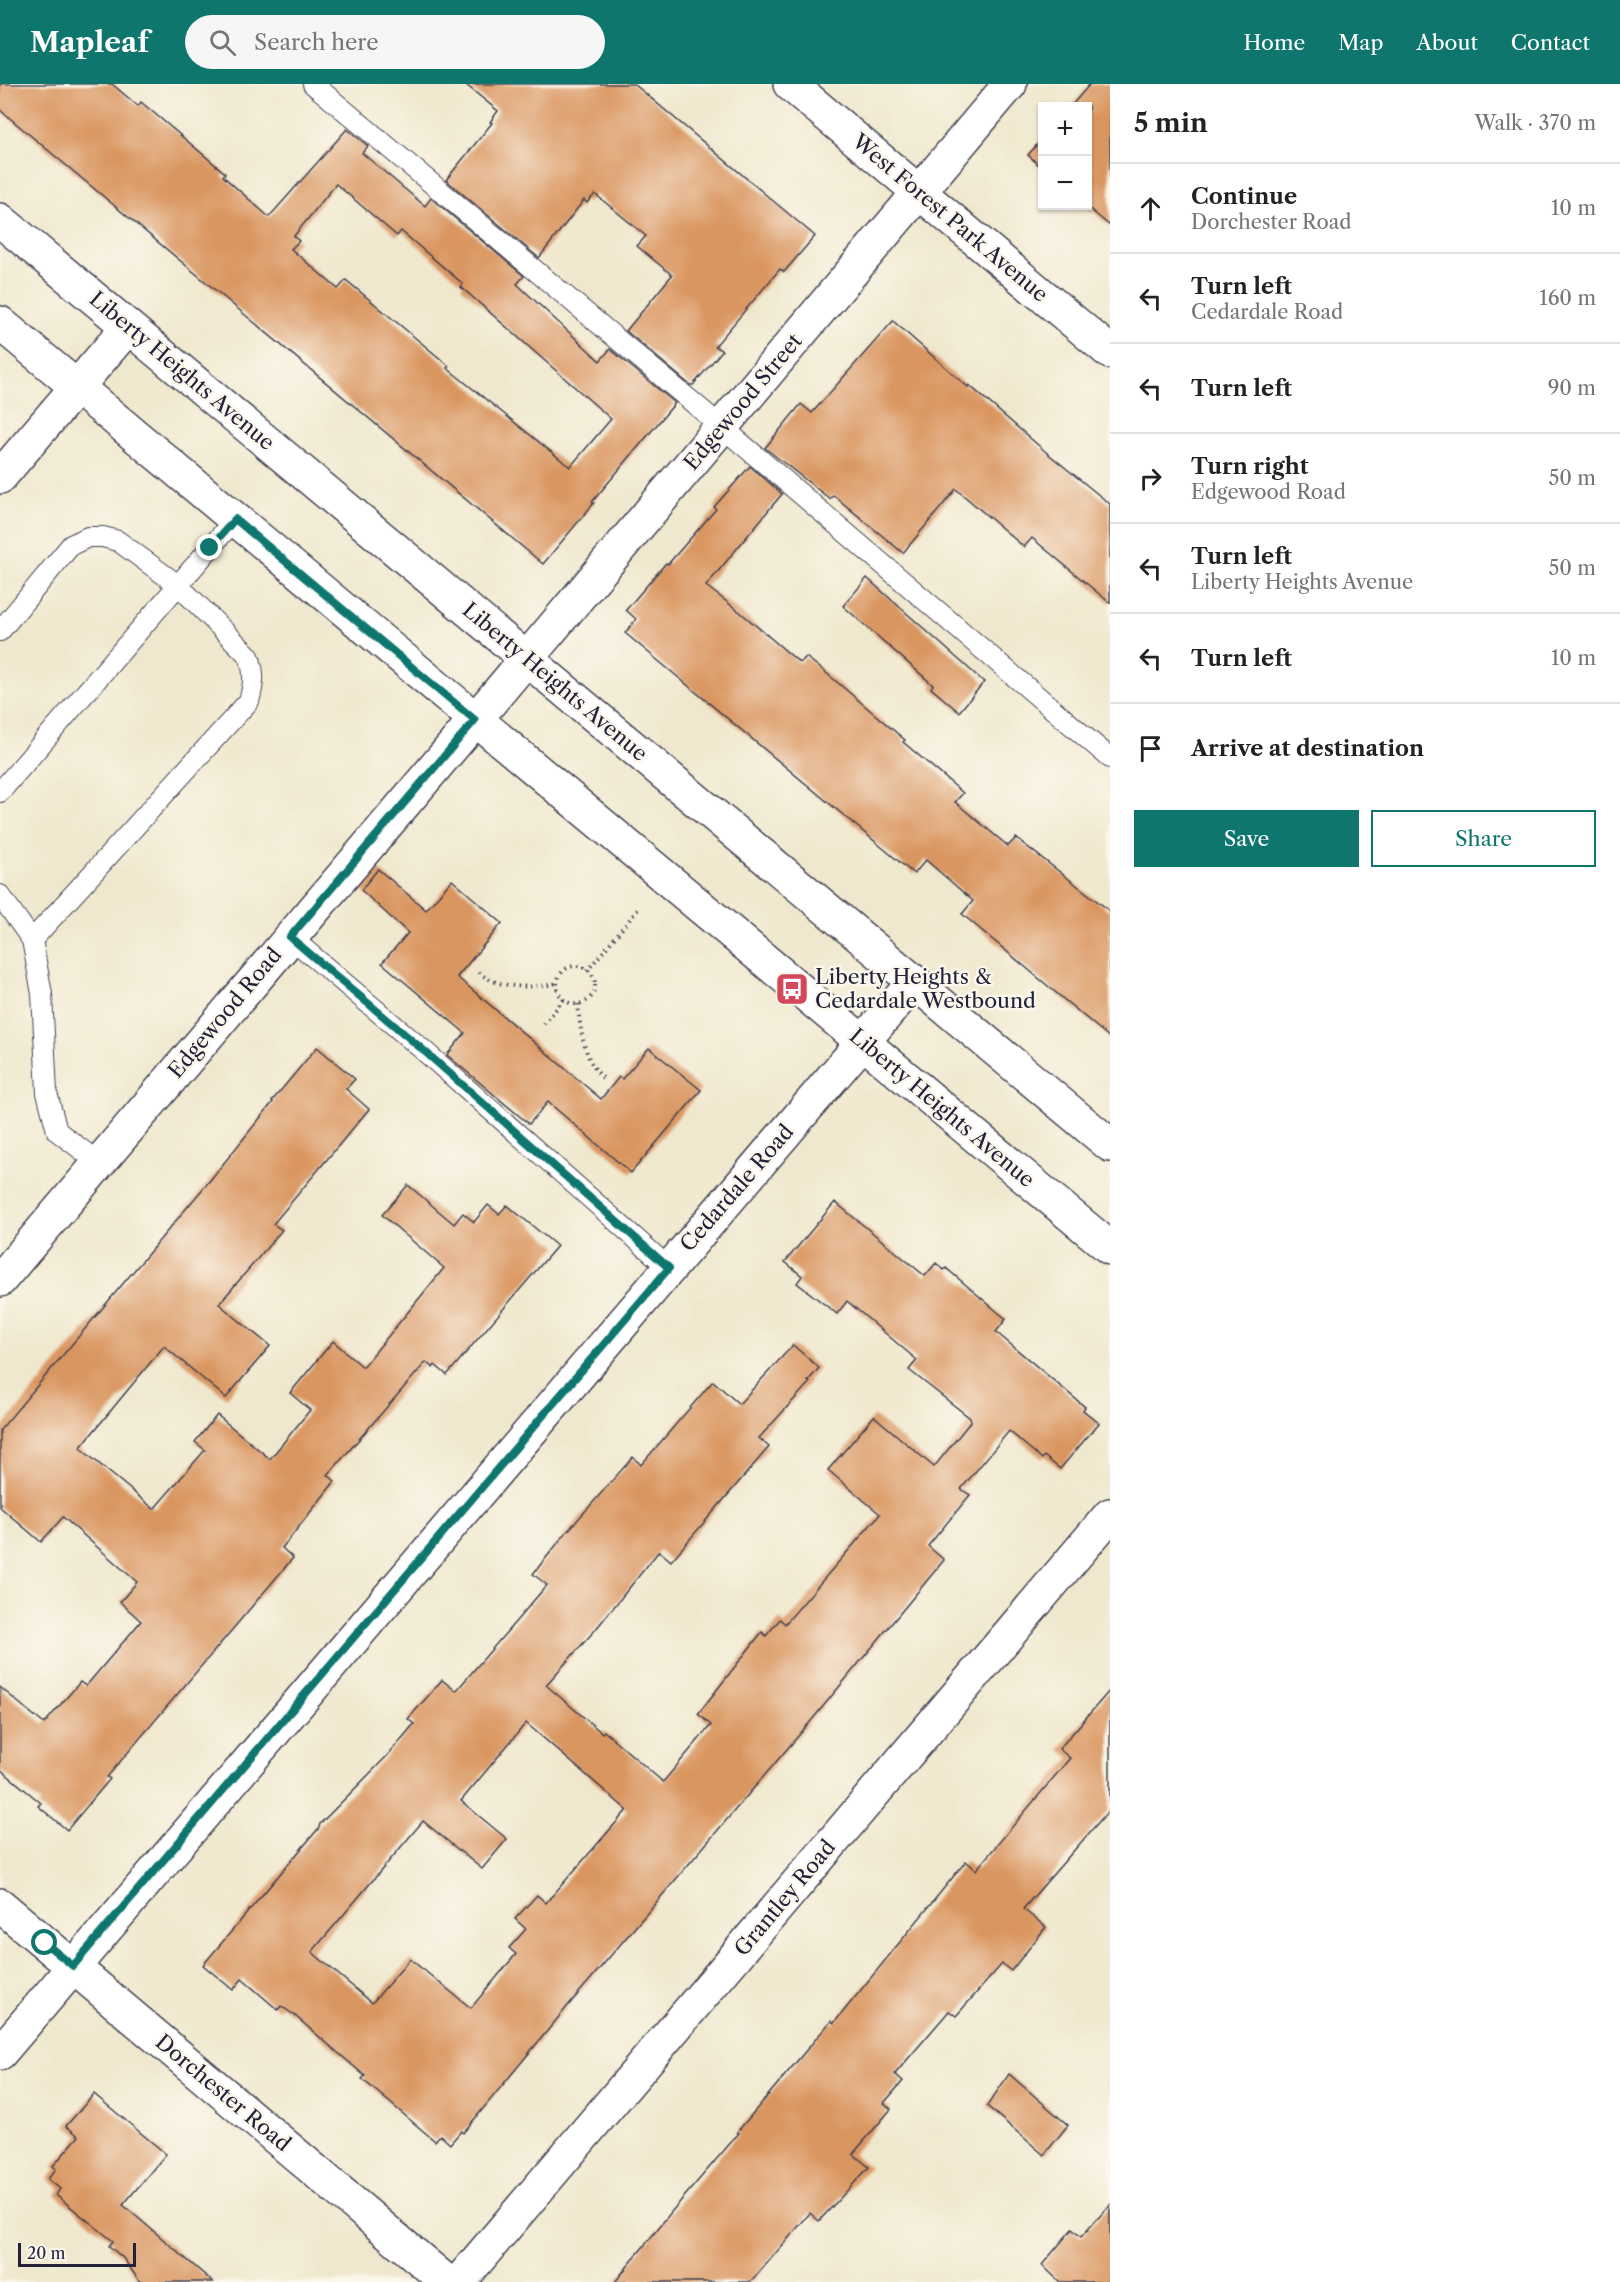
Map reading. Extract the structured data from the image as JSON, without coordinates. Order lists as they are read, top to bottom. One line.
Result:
{"streets":{"street":["West Forest Park Avenue","Liberty Heights Avenue","Edgewood Street","Edgewood Road","Cedardale Road","Grantley Road","Dorchester Road"]},"crossings":[["West Forest Park Avenue","Edgewood Street"],["Liberty Heights Avenue","Edgewood Street"],["Liberty Heights Avenue","Edgewood Road"],["Liberty Heights Avenue","Cedardale Road"],["Edgewood Street","Edgewood Road"],["Cedardale Road","Dorchester Road"]],"places":{"bus stop":["Liberty Heights & Cedardale Westbound"]},"scale_bar":"20 m","page":{"header":"Mapleaf","search":"Search here","nav":["Home","Map","About","Contact"],"heading":["5 min","Walk · 370 m"],"map_buttons":["+","−"],"list":[["Continue","Dorchester Road","10 m"],["Turn left","Cedardale Road","160 m"],["Turn left","90 m"],["Turn right","Edgewood Road","50 m"],["Turn left","Liberty Heights Avenue","50 m"],["Turn left","10 m"],"Arrive at destination"],"buttons":["Save","Share"],"scale":"20 m"}}
